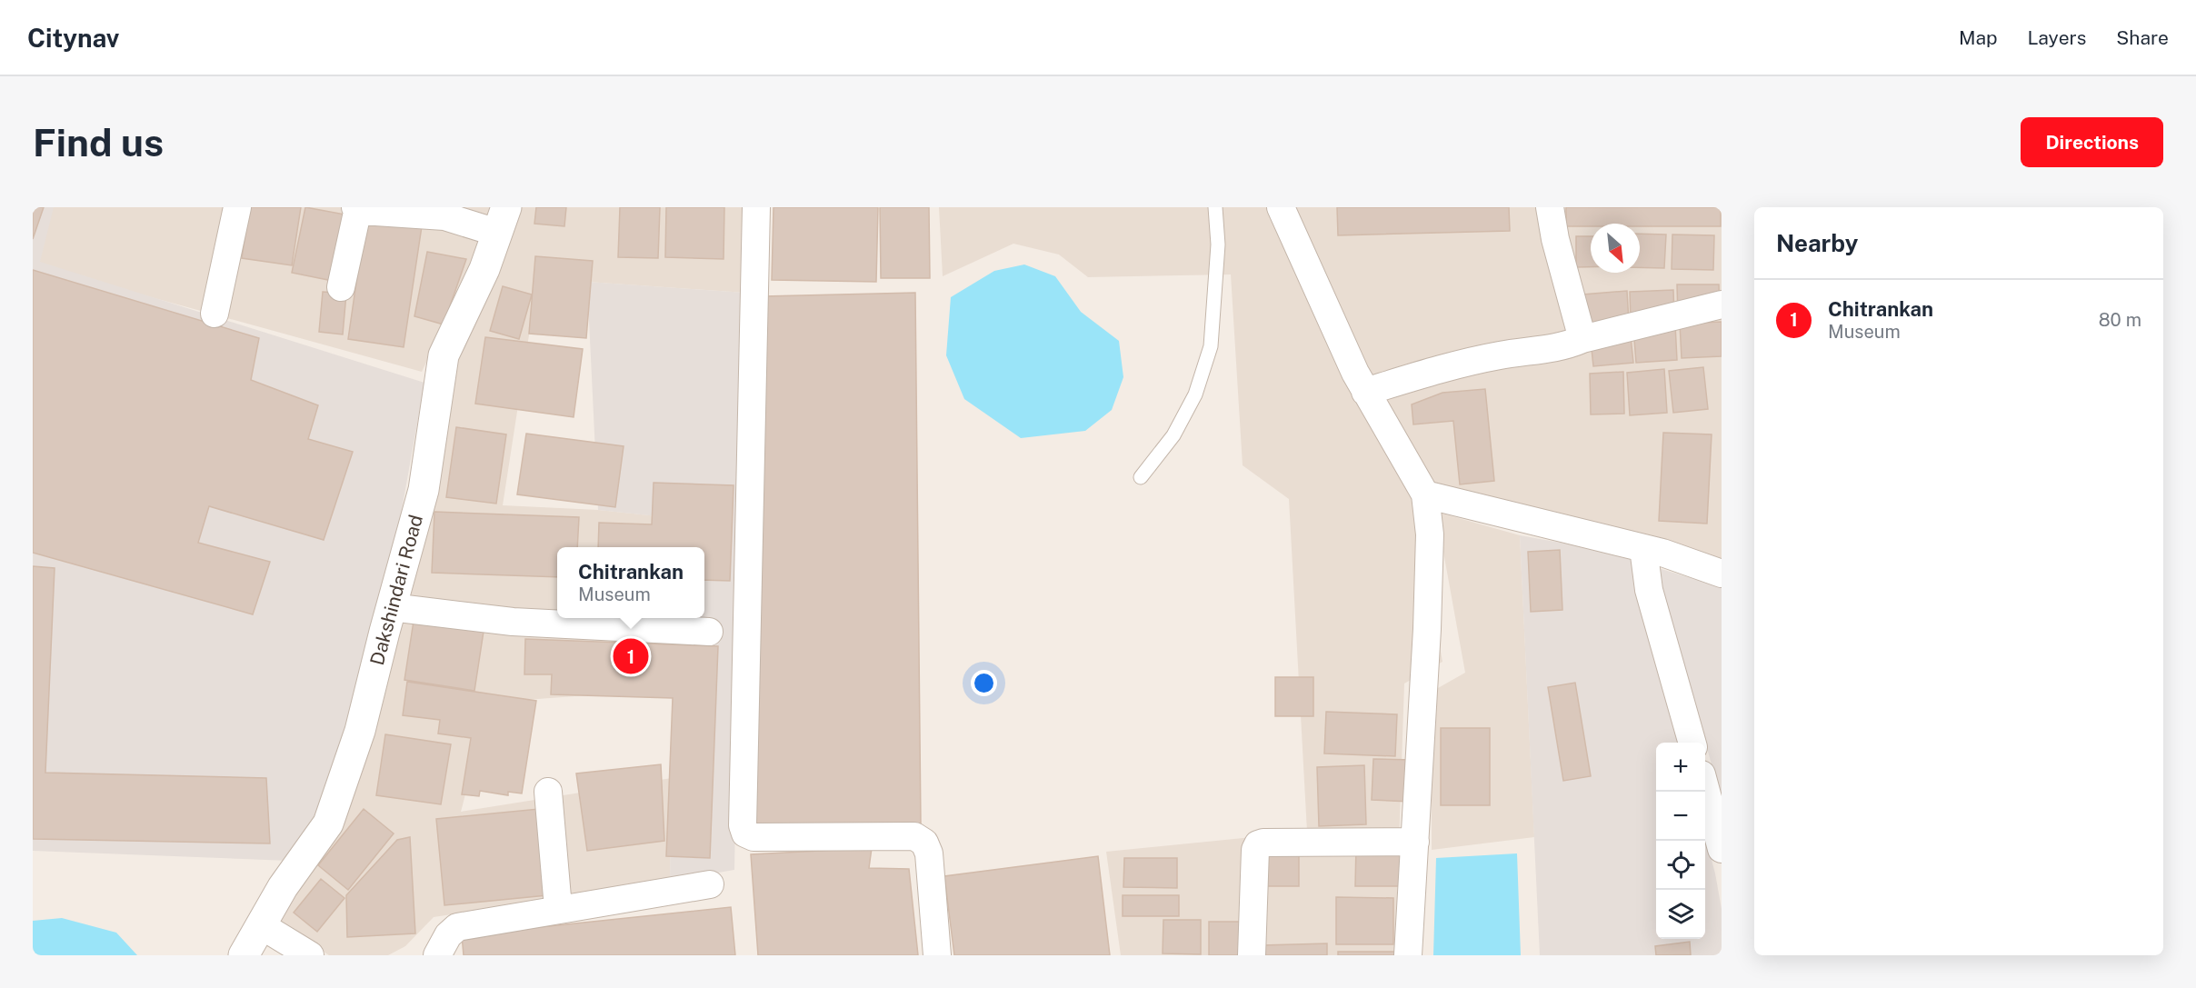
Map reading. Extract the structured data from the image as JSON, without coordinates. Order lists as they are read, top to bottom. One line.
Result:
{"streets":{"street":["Dakshindari Road"]},"north":"bottom right","page":{"header":"Citynav","nav":["Map","Layers","Share"],"buttons":"Directions","title":"Find us","heading":"Nearby","list":[{"mark":"1","name":"Chitrankan","note":"Museum","value":"80 m"}],"popup":["Chitrankan","Museum"],"pins":"1","map_buttons":["+","−"]}}
